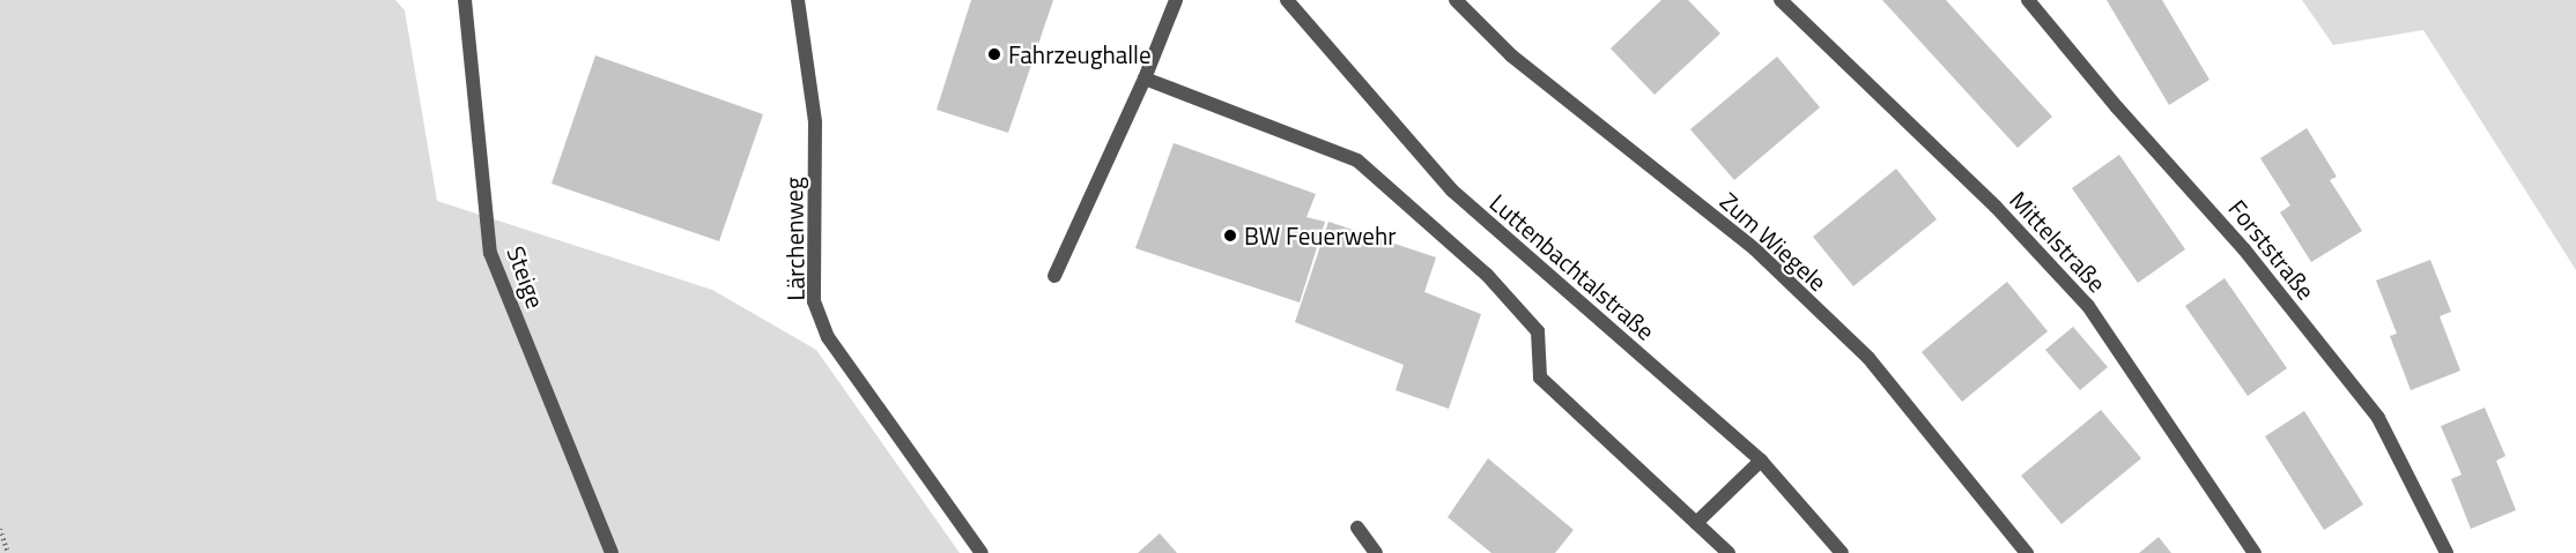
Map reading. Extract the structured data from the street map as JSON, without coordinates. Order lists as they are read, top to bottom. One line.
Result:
{"streets":{"street":["Lärchenweg","Zum Wiegele","Mittelstraße","Forststraße","Luttenbachtalstraße","Steige"]},"places":["Fahrzeughalle","BW Feuerwehr"]}
